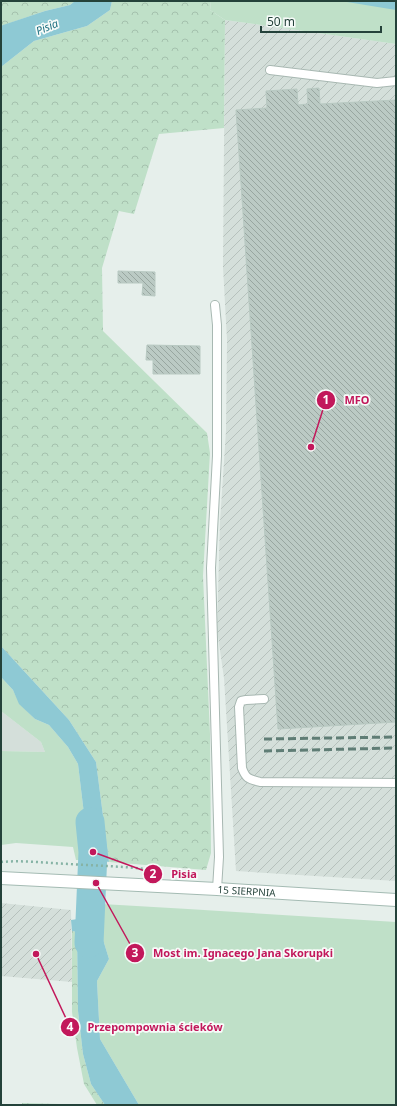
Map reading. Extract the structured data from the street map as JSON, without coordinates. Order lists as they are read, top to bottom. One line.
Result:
{"streets":{"main road":["15 SIERPNIA"]},"water":["Pisia"],"places":["MFO","Pisia","Most im. Ignacego Jana Skorupki","Przepompownia ścieków"],"scale_bar":"50 m"}
